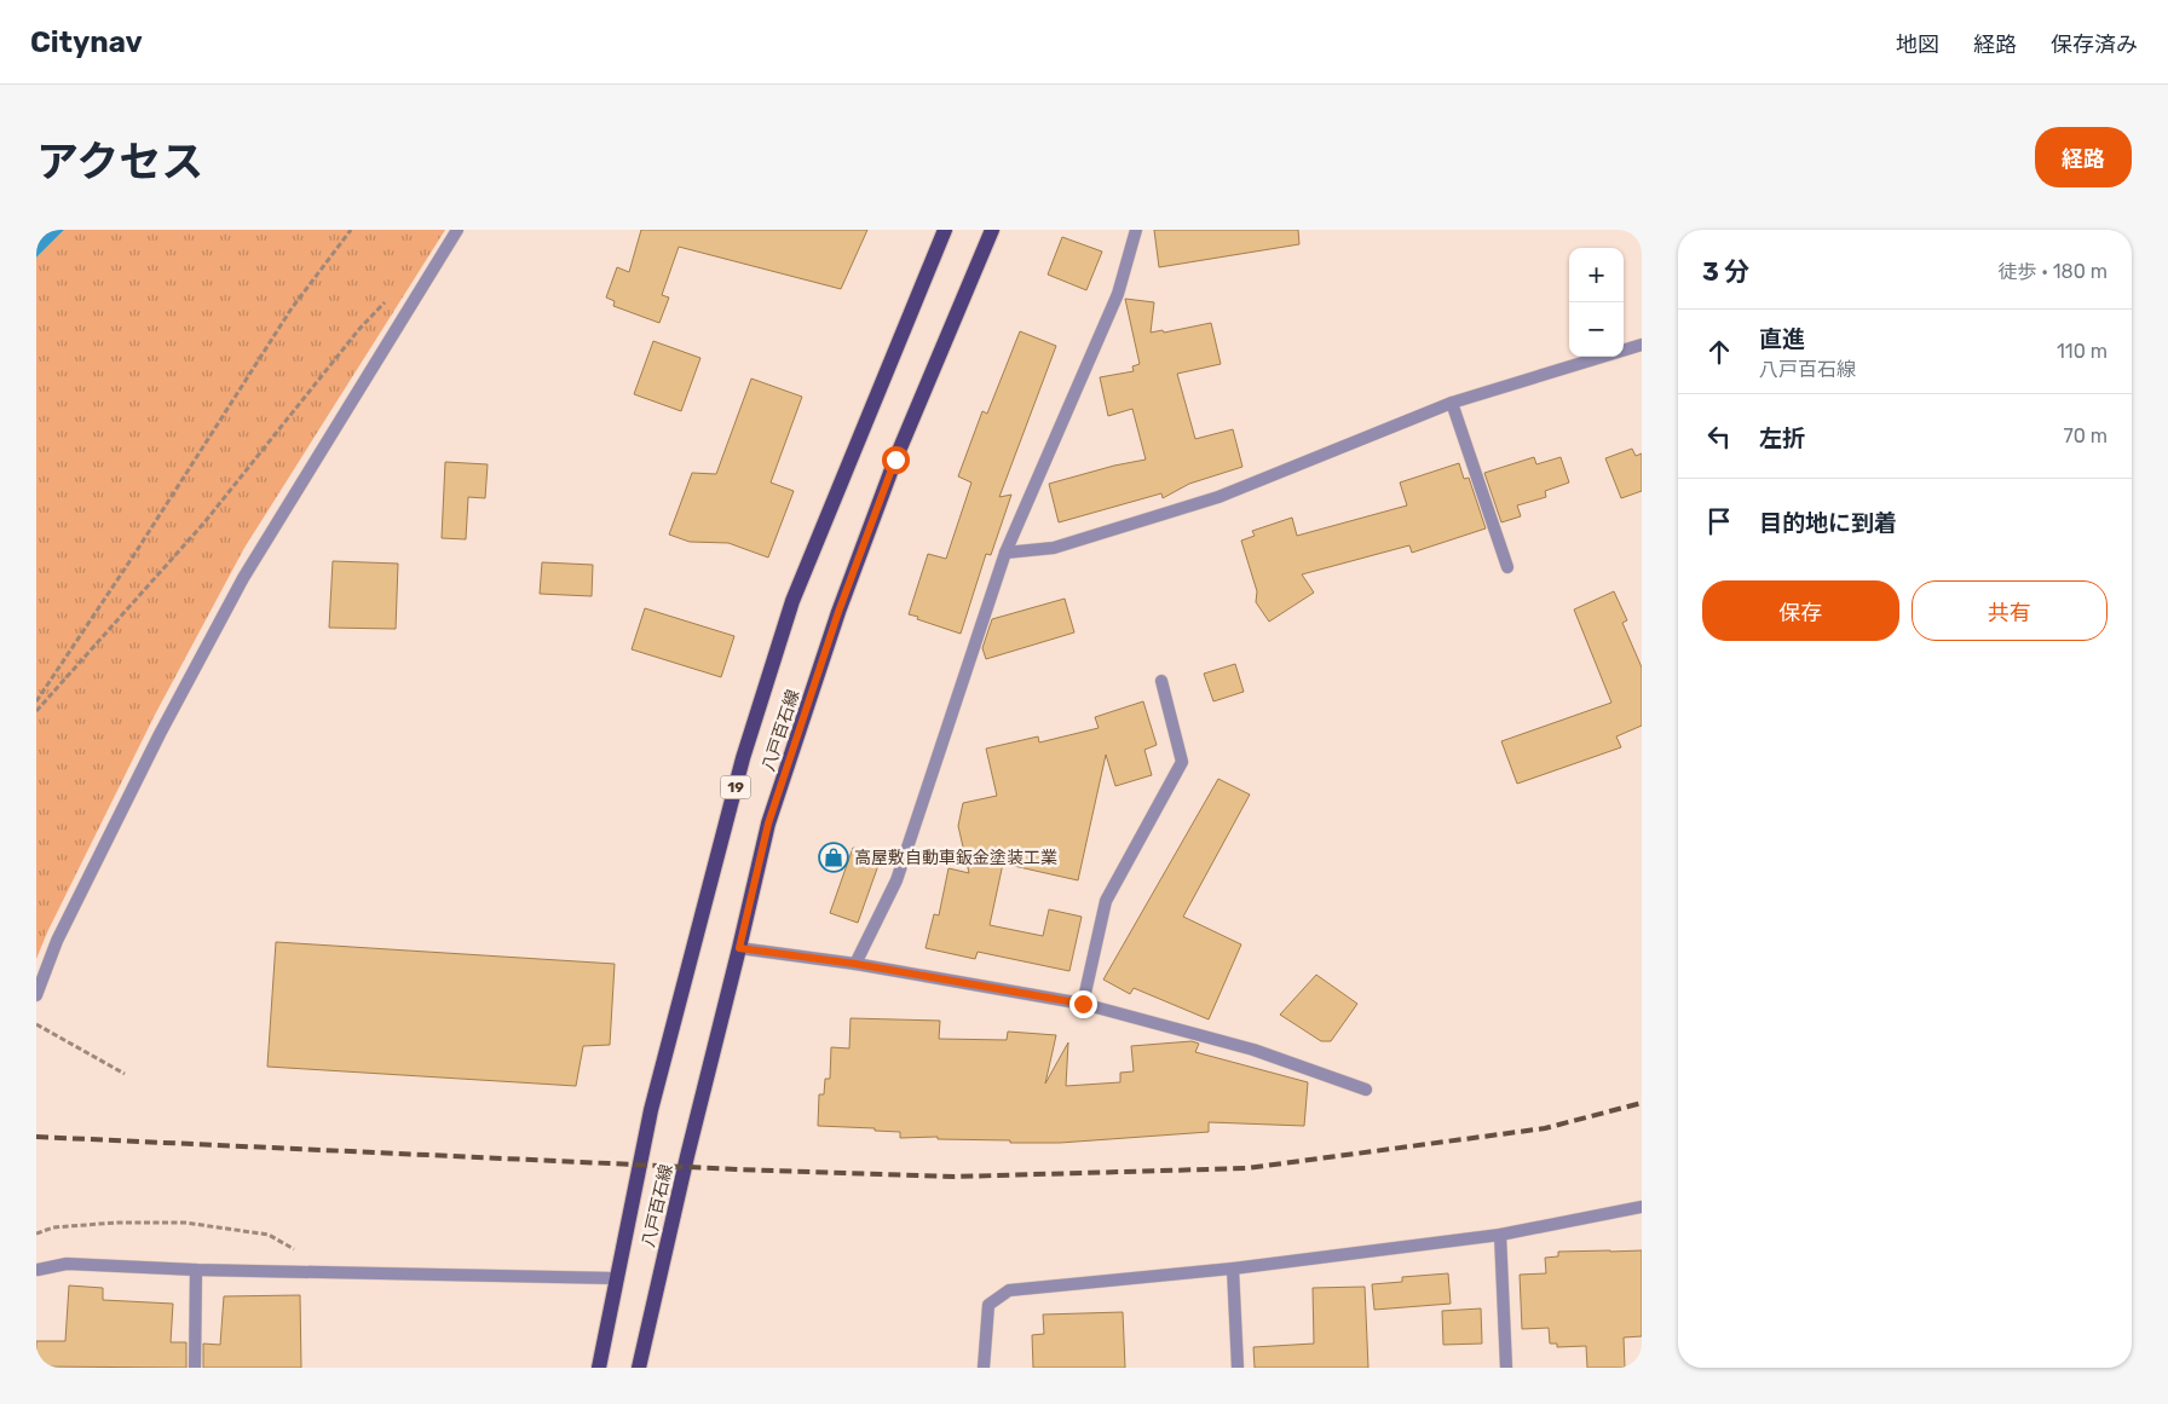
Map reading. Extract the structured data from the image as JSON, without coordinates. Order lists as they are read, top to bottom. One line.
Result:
{"streets":{"main road":["八戸百石線","19"]},"places":{"shop":["高屋敷自動車鈑金塗装工業"]},"page":{"header":"Citynav","nav":["地図","経路","保存済み"],"title":"アクセス","buttons":["経路",["保存","共有"]],"heading":["3 分","徒歩 · 180 m"],"map_buttons":["+","−"],"list":[["直進","八戸百石線","110 m"],["左折","70 m"],"目的地に到着"]}}
